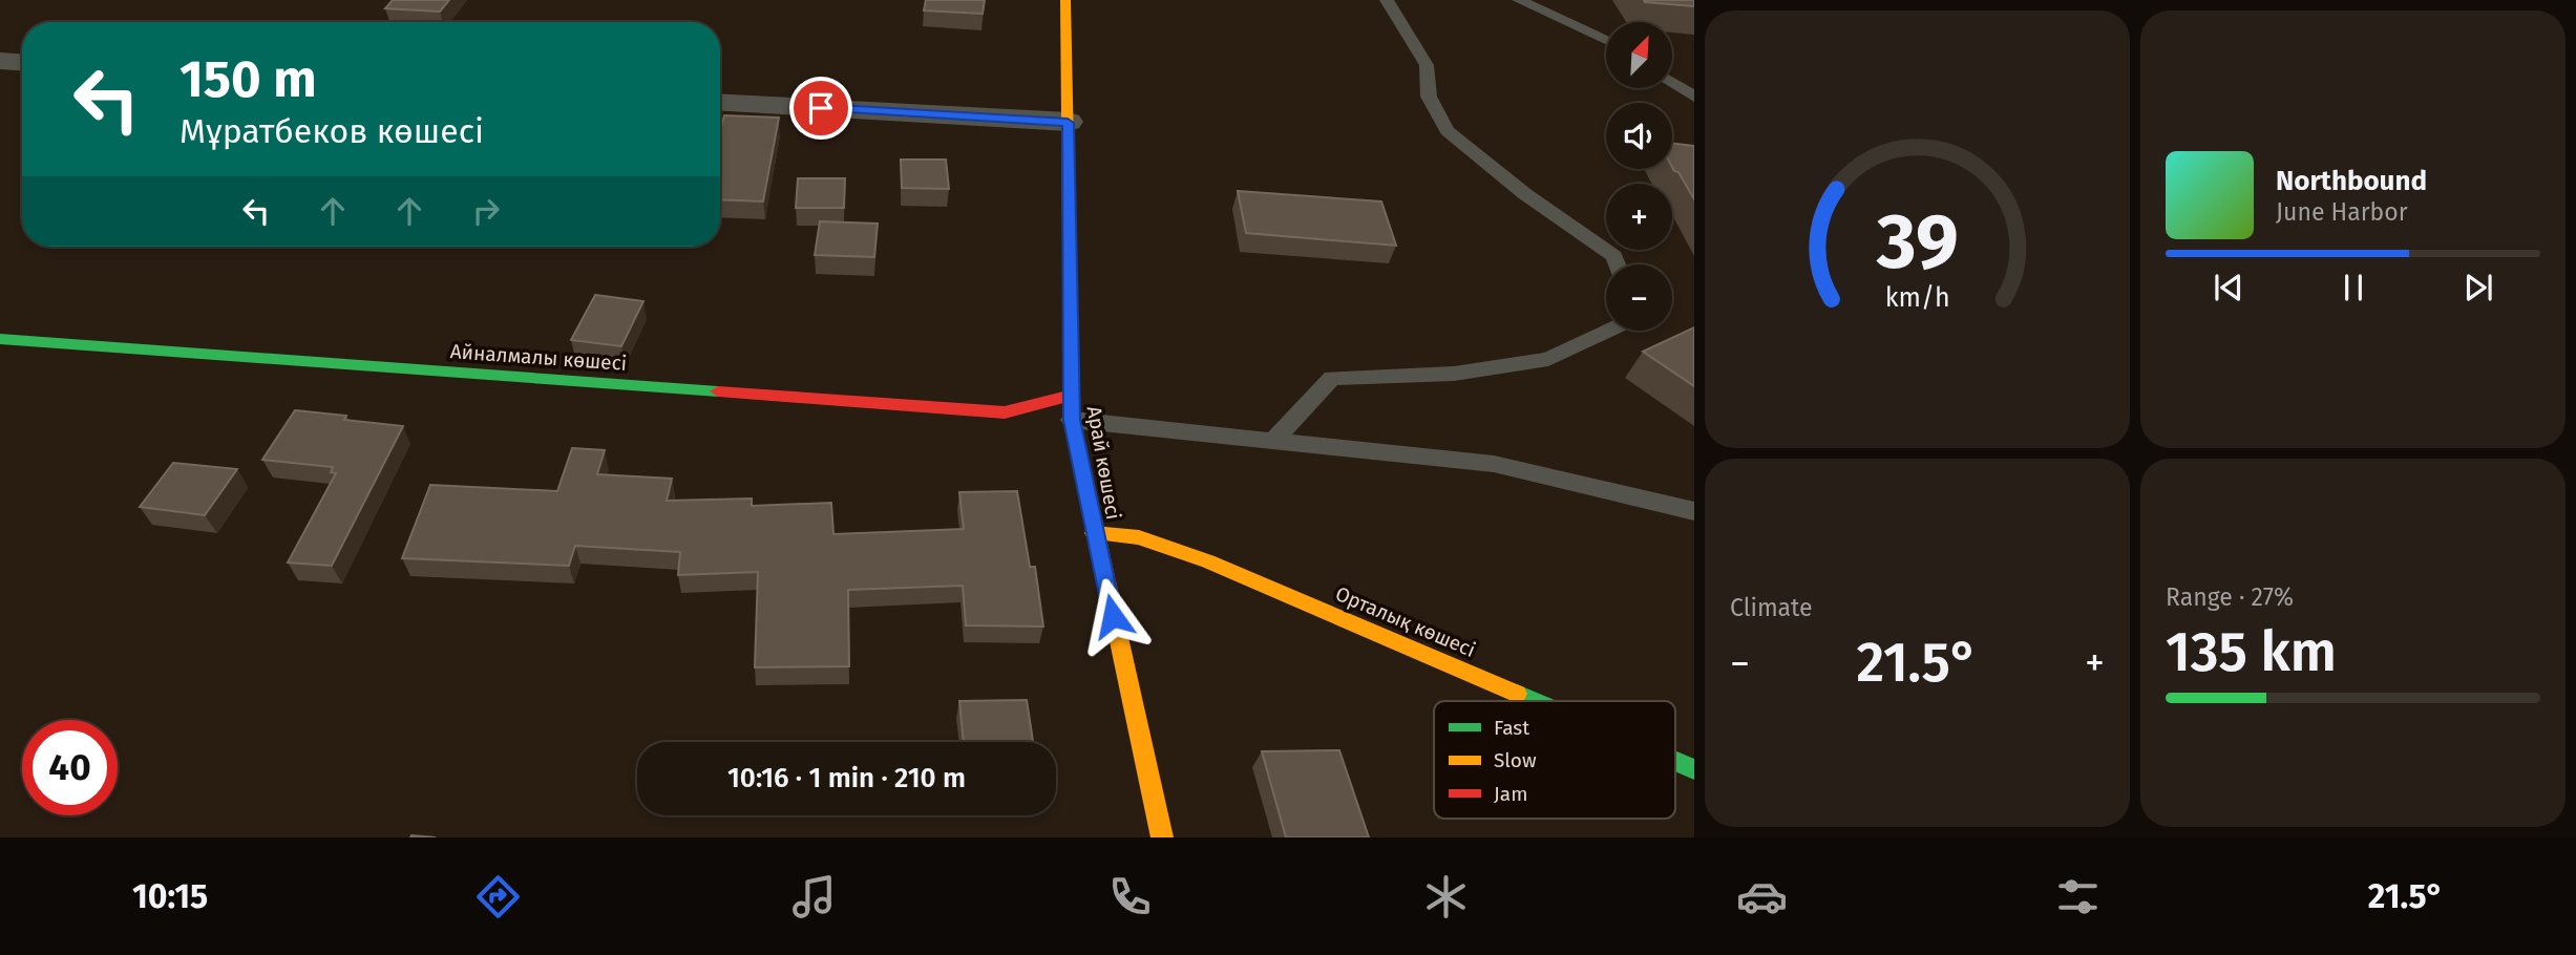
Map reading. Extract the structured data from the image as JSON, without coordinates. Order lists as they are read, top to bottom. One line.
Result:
{"streets":{"main road":["Айналмалы көшесі","Арай көшесі","Орталық көшесі"]},"crossings":[["Айналмалы көшесі","Арай көшесі"],["Арай көшесі","Орталық көшесі"]],"legend":["Fast","Slow","Jam"],"north":"top right","page":{"map_buttons":["+","−"],"turn":["150 m","Мұратбеков көшесі"],"song":["Northbound","June Harbor"],"tile":["Climate",["Range · 27%","135 km"]],"heat":["−","21.5°","+"],"limit":"40","trip":"10:16 · 1 min · 210 m","tabs":["10:15","21.5°"],"gauge":["39","km/h"]}}
